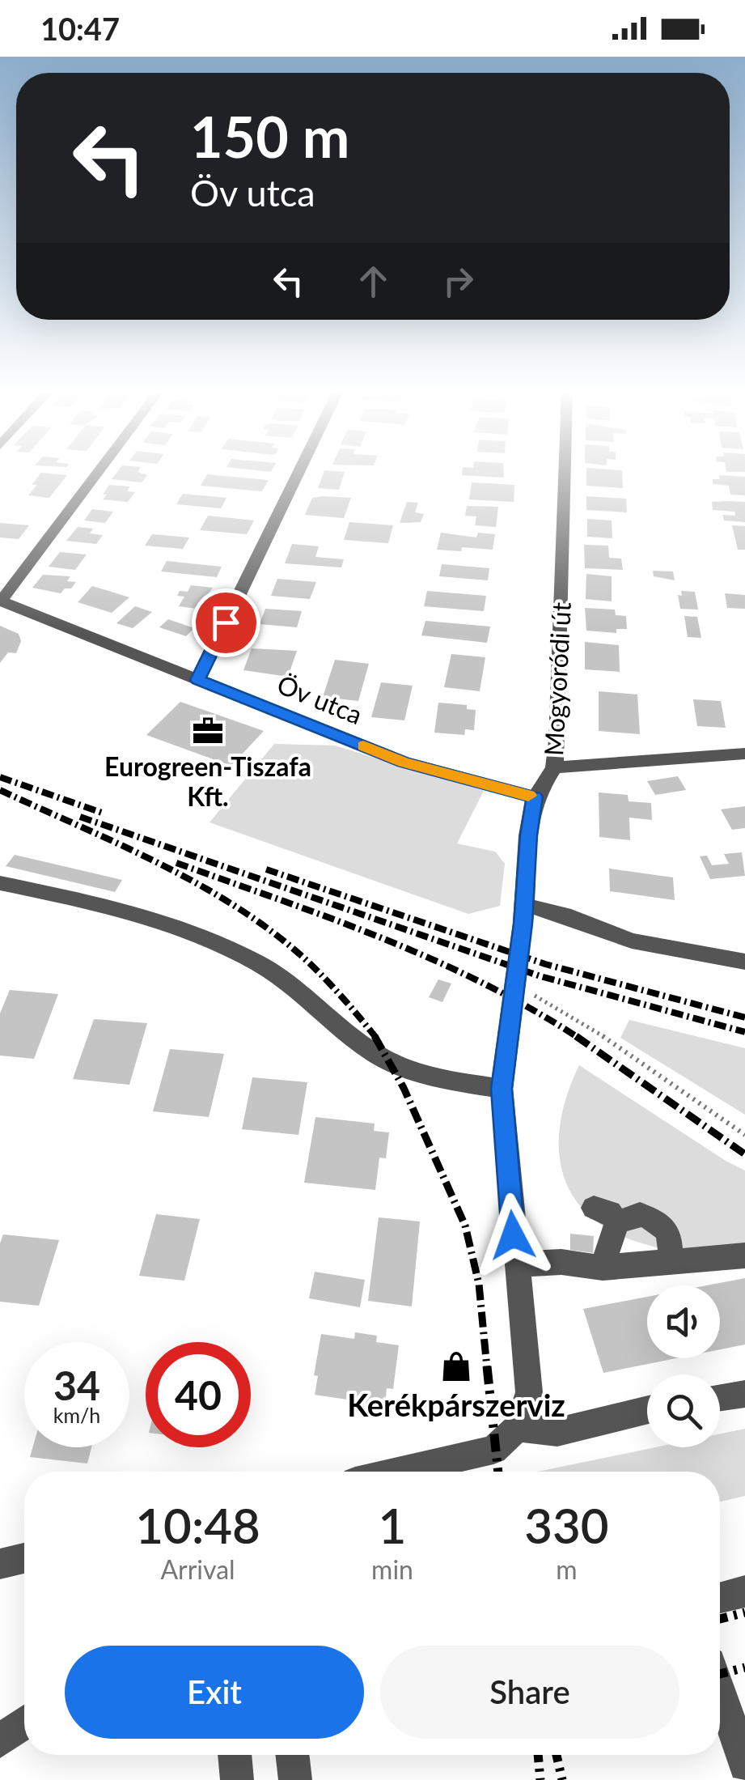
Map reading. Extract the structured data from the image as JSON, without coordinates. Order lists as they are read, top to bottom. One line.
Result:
{"streets":{"street":["Mogyoródi út","Öv utca"]},"crossings":[["Mogyoródi út","Öv utca"]],"places":{"office":["Eurogreen-Tiszafa Kft."],"shop":["Kerékpárszerviz"]},"page":{"status":"10:47","turn":["150 m","Öv utca"],"speed":"34 km/h","limit":"40","eta":["10:48","Arrival","1","min","330","m"],"buttons":["Exit","Share"]}}
